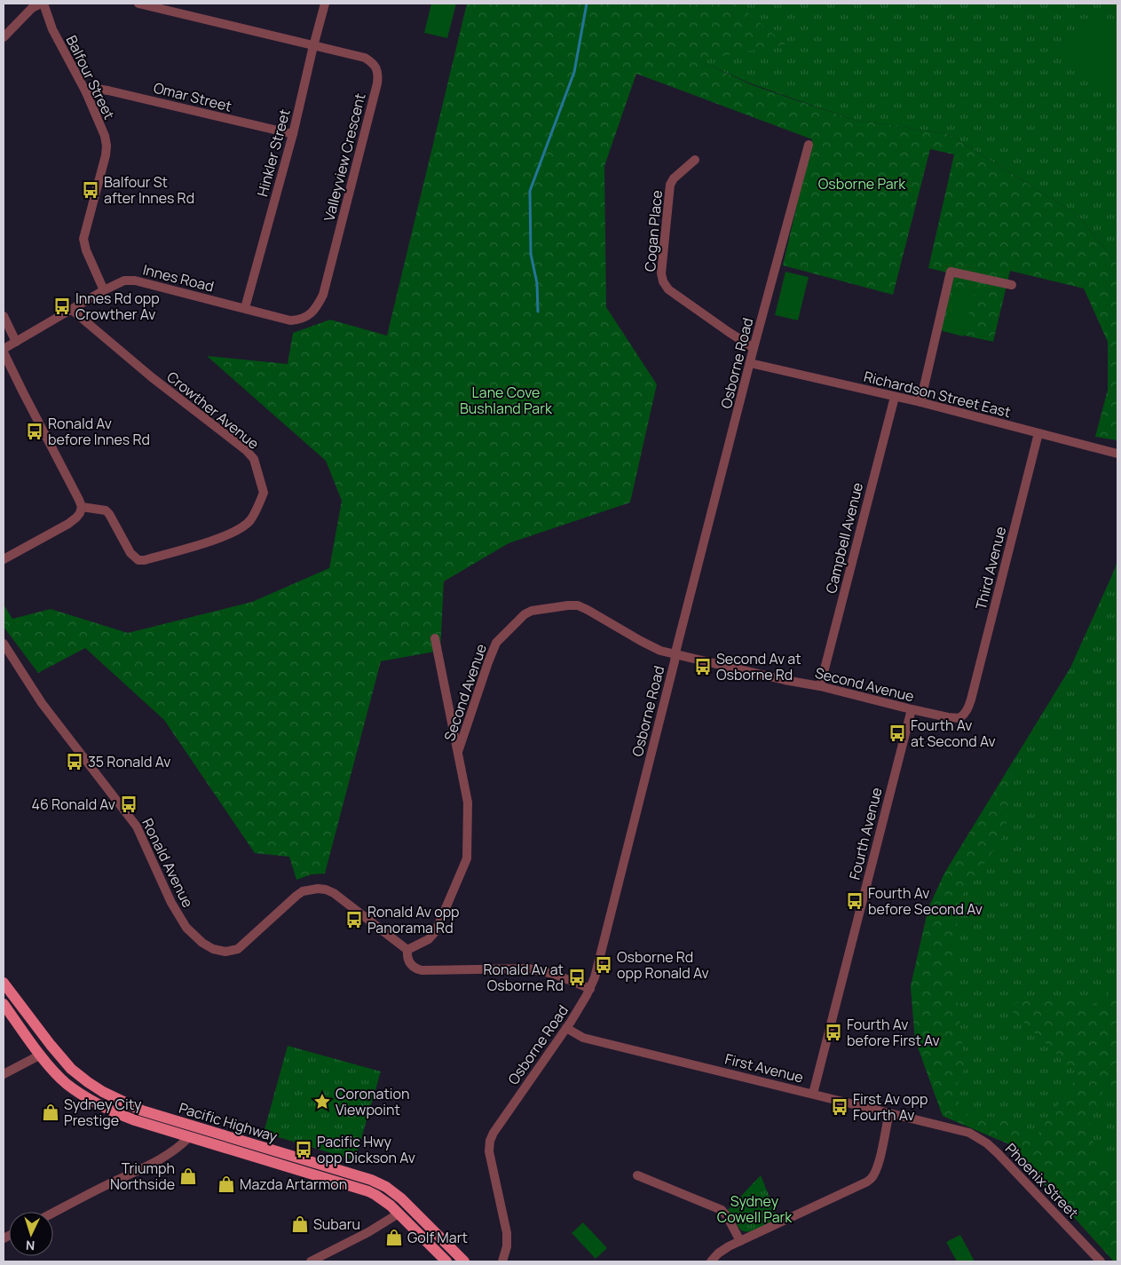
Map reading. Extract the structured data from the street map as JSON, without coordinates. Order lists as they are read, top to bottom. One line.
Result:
{"streets":{"main road":["Pacific Highway"],"street":["Balfour Street","Omar Street","Hinkler Street","Valleyview Crescent","Cogan Place","Innes Road","Osborne Road","Richardson Street East","Crowther Avenue","Campbell Avenue","Third Avenue","Second Avenue","Fourth Avenue","Ronald Avenue","First Avenue","Phoenix Street"]},"crossings":[["Balfour Street","Omar Street"],["Balfour Street","Innes Road"],["Omar Street","Hinkler Street"],["Hinkler Street","Valleyview Crescent"],["Hinkler Street","Innes Road"],["Valleyview Crescent","Innes Road"],["Cogan Place","Osborne Road"],["Innes Road","Crowther Avenue"],["Osborne Road","Richardson Street East"],["Osborne Road","Second Avenue"],["Osborne Road","Ronald Avenue"],["Osborne Road","First Avenue"],["Richardson Street East","Campbell Avenue"],["Richardson Street East","Third Avenue"],["Campbell Avenue","Second Avenue"],["Third Avenue","Second Avenue"],["Second Avenue","Fourth Avenue"],["Fourth Avenue","First Avenue"],["First Avenue","Phoenix Street"]],"parks":["Osborne Park","Lane Cove Bushland Park","Sydney Cowell Park"],"places":{"bus stop":["Balfour St after Innes Rd","Innes Rd opp Crowther Av","Ronald Av before Innes Rd","Second Av at Osborne Rd","Fourth Av at Second Av","35 Ronald Av","46 Ronald Av","Fourth Av before Second Av","Ronald Av opp Panorama Rd","Osborne Rd opp Ronald Av","Ronald Av at Osborne Rd","Fourth Av before First Av","First Av opp Fourth Av","Pacific Hwy opp Dickson Av"],"place":["Coronation Viewpoint"],"shop":["Sydney City Prestige","Triumph Northside","Mazda Artarmon","Subaru","Golf Mart"]},"north":"bottom"}
